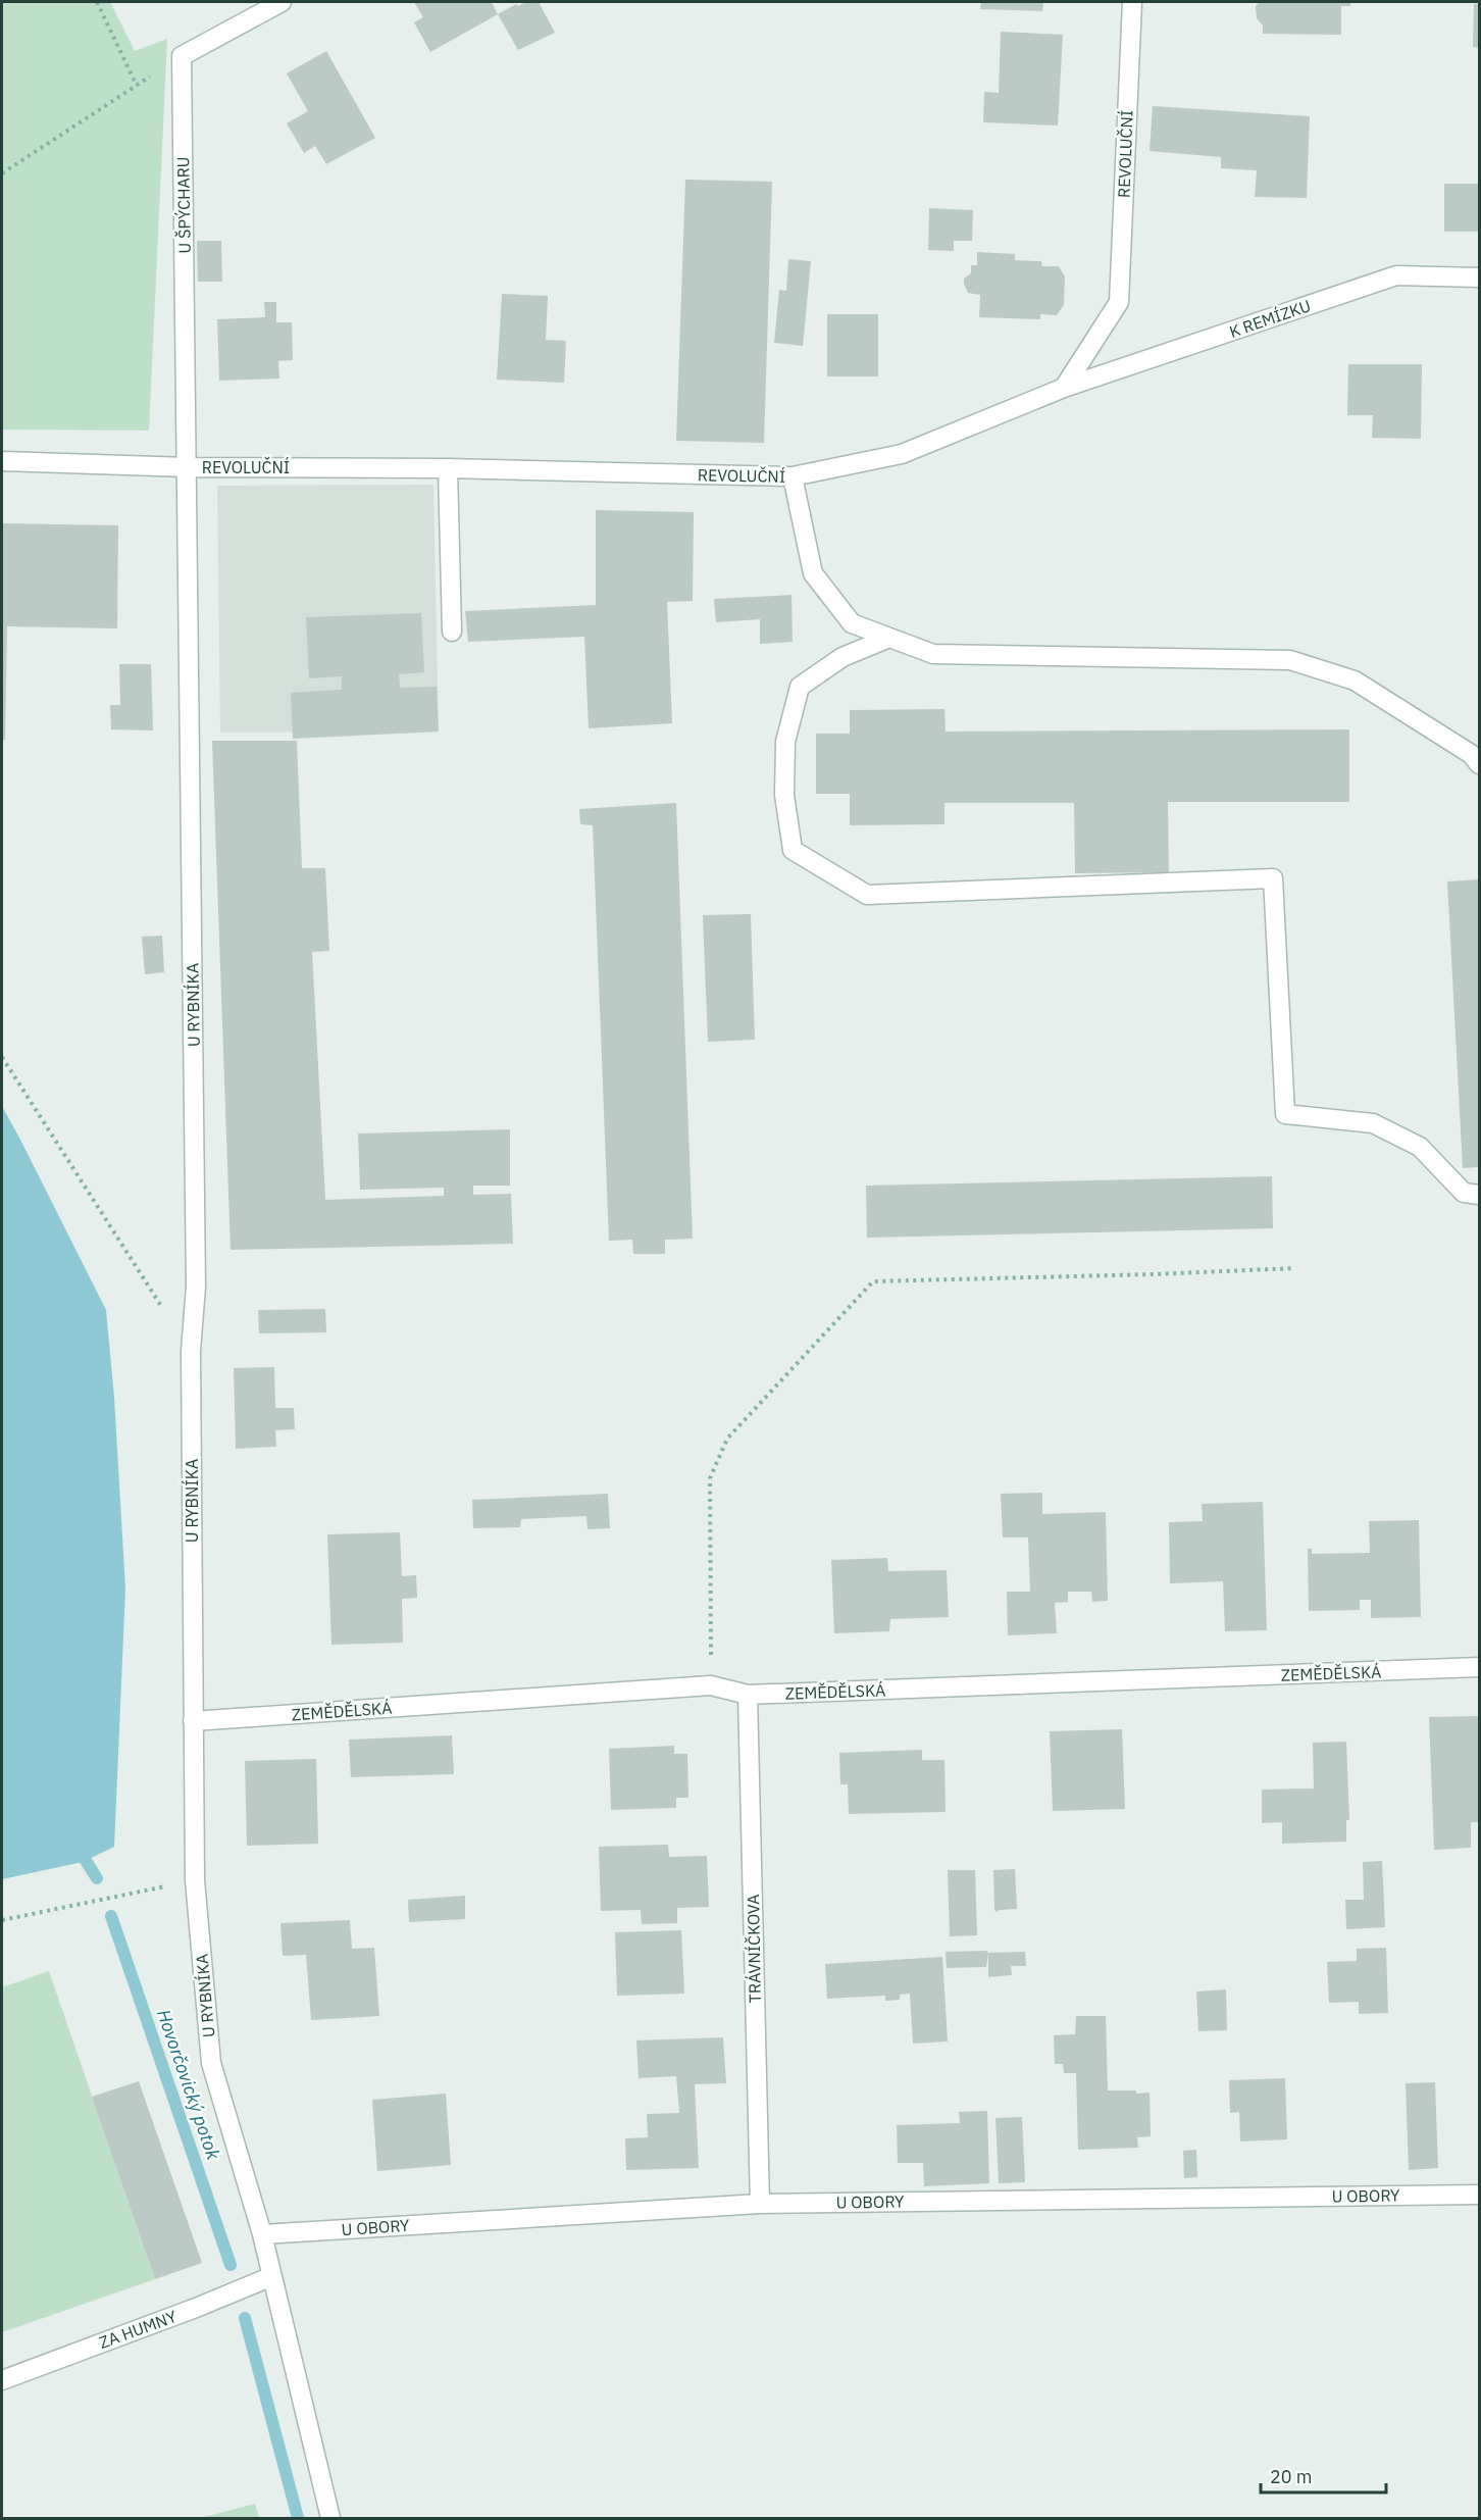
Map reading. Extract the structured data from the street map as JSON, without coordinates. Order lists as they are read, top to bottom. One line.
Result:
{"streets":{"street":["REVOLUČNÍ","U ŠPÝCHARU","K REMÍZKU","U RYBNÍKA","ZEMĚDĚLSKÁ","TRÁVNÍČKOVA","U OBORY","ZA HUMNY"]},"crossings":[["REVOLUČNÍ","U ŠPÝCHARU"],["REVOLUČNÍ","K REMÍZKU"],["REVOLUČNÍ","U RYBNÍKA"],["U ŠPÝCHARU","U RYBNÍKA"],["U RYBNÍKA","ZEMĚDĚLSKÁ"],["U RYBNÍKA","U OBORY"],["U RYBNÍKA","ZA HUMNY"],["ZEMĚDĚLSKÁ","TRÁVNÍČKOVA"],["TRÁVNÍČKOVA","U OBORY"]],"water":["Hovorčovický potok"],"scale_bar":"20 m"}
